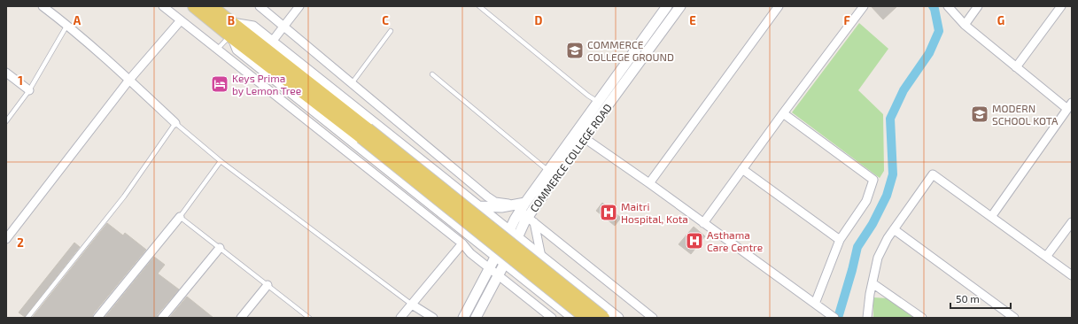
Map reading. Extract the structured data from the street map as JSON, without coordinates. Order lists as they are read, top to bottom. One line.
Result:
{"streets":{"street":["COMMERCE COLLEGE ROAD"]},"places":{"school or university":["COMMERCE COLLEGE GROUND","MODERN SCHOOL KOTA"],"hotel":["Keys Prima by Lemon Tree"],"hospital":["Maitri Hospital, Kota","Asthama Care Centre"]},"scale_bar":"50 m","grid":{"columns":["A","B","C","D","E","F","G"],"rows":["1","2"]}}
